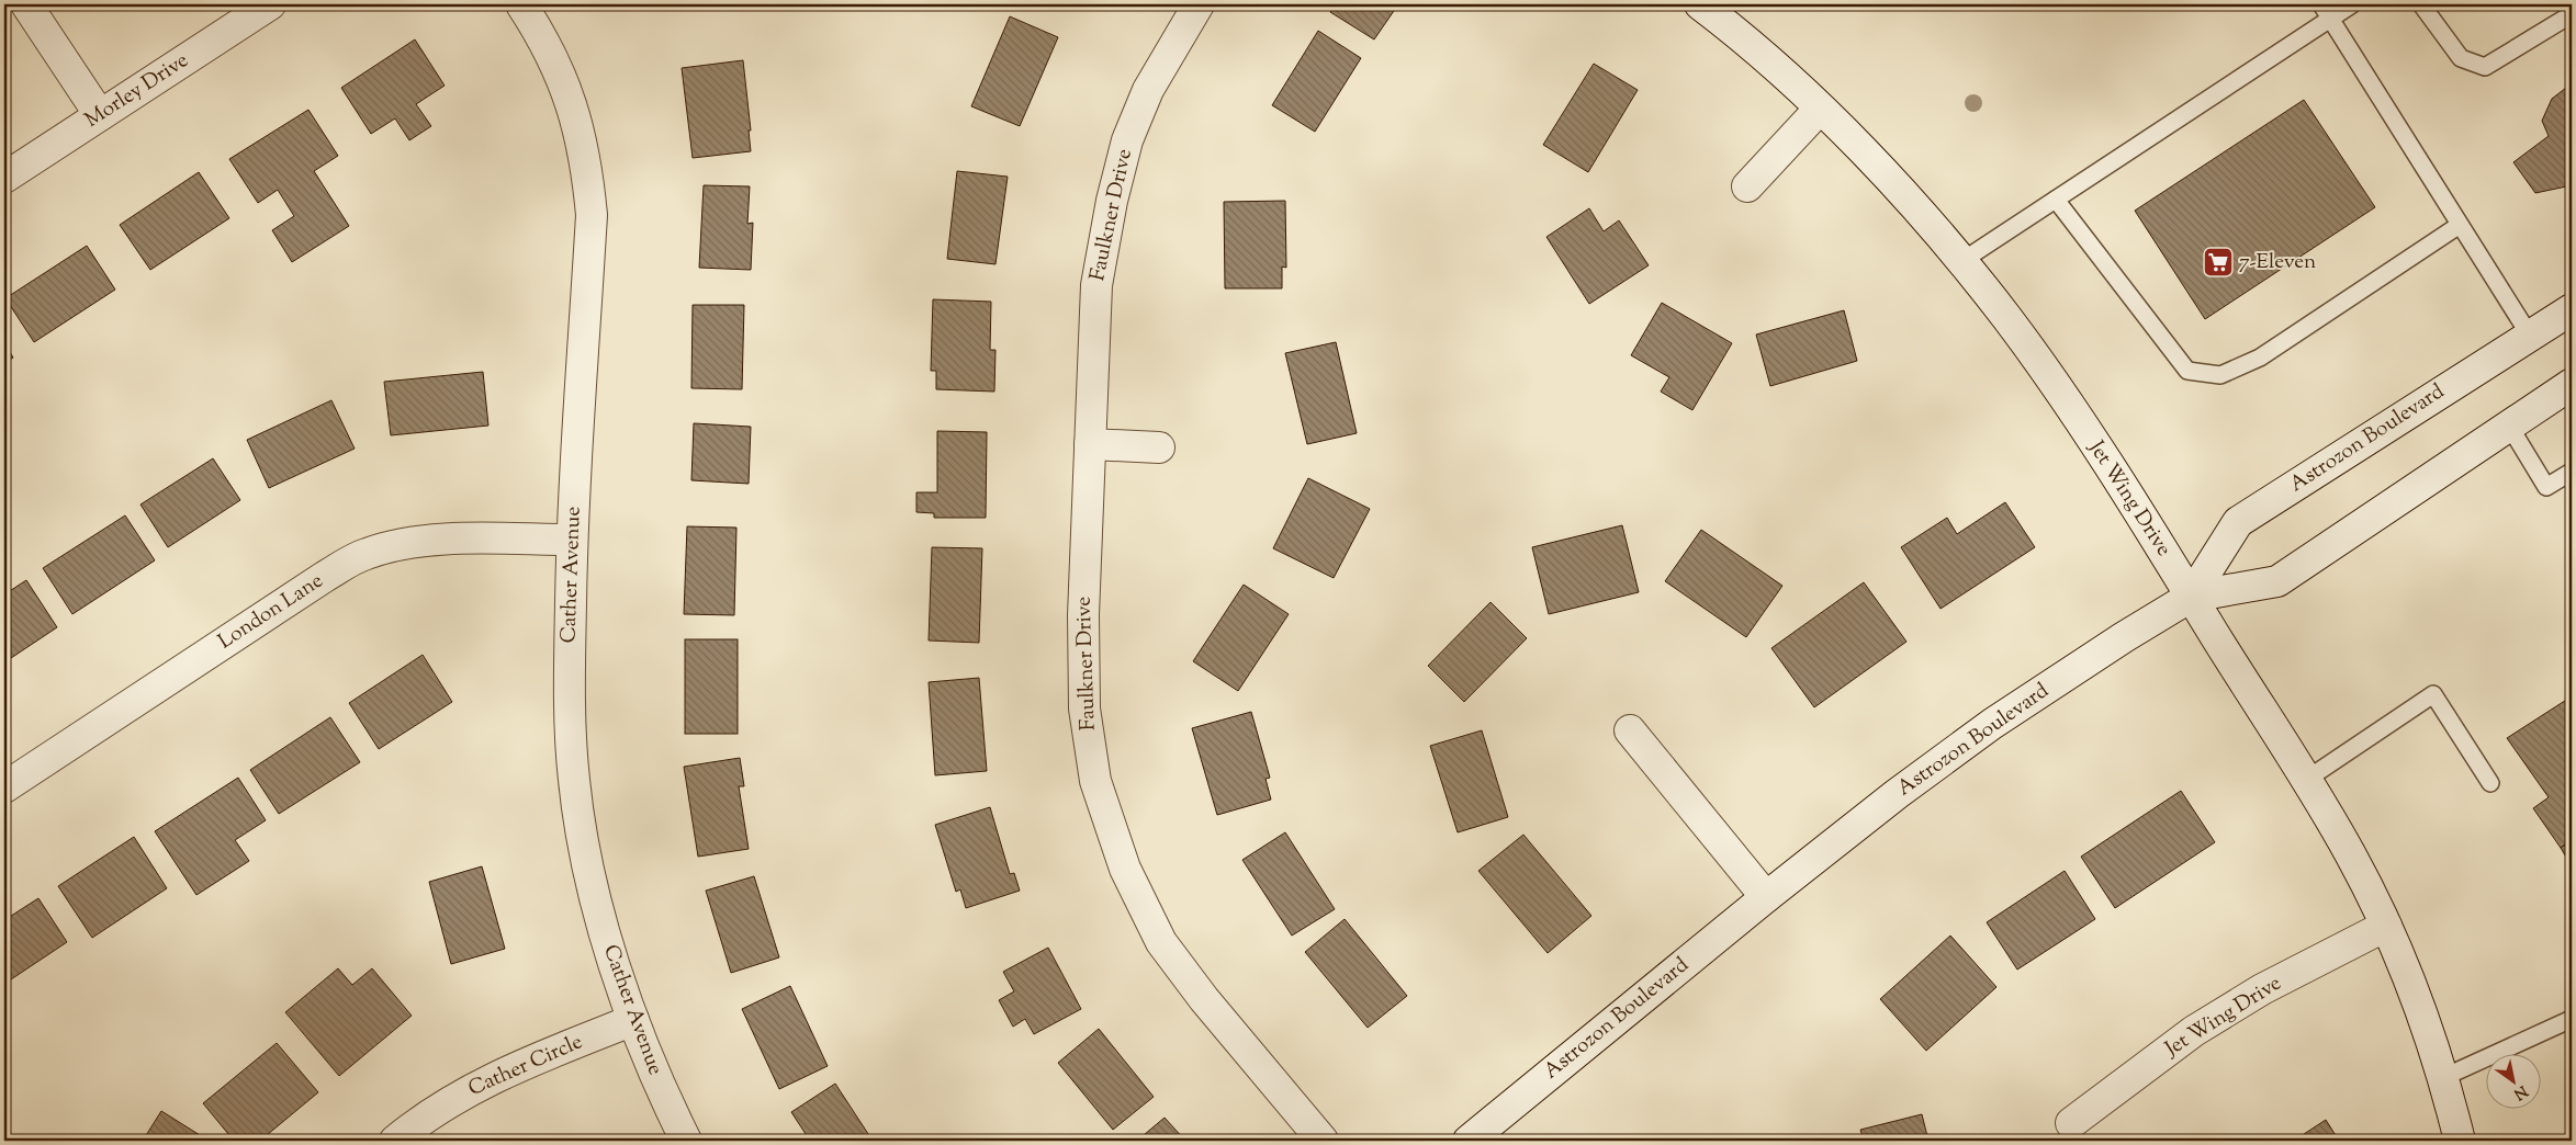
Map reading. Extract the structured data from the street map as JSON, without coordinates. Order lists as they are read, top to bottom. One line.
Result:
{"streets":{"street":["Morley Drive","Faulkner Drive","Astrozon Boulevard","Jet Wing Drive","Cather Avenue","London Lane","Cather Circle"]},"crossings":[["Astrozon Boulevard","Jet Wing Drive"],["Cather Avenue","London Lane"],["Cather Avenue","Cather Circle"]],"places":{"supermarket":["7-Eleven"]},"north":"bottom right"}
